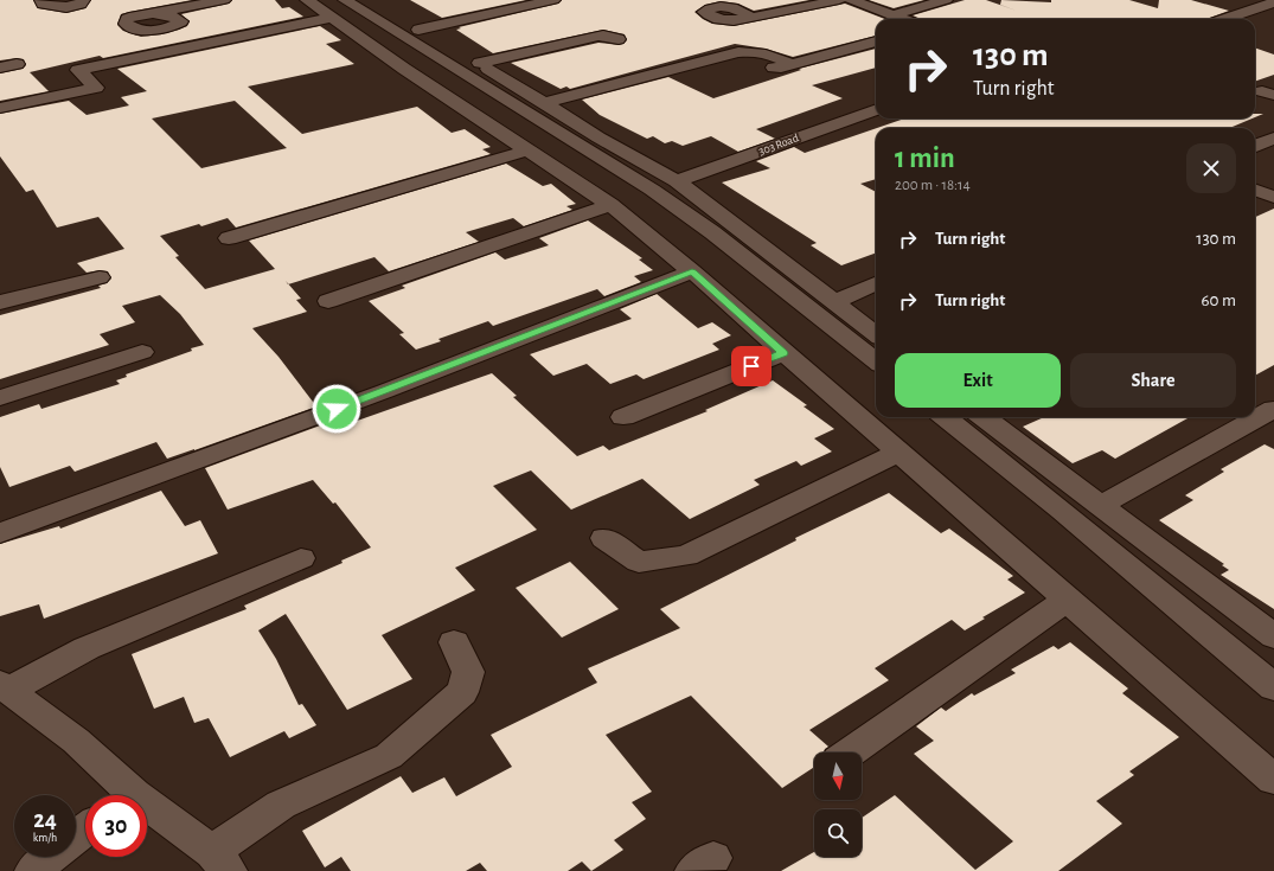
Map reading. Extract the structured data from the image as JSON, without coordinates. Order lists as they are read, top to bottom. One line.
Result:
{"streets":{"street":["303 Road"]},"north":"bottom","page":{"turn":["130 m","Turn right"],"heading":["1 min","200 m · 18:14"],"list":[{"name":"Turn right","value":"130 m"},{"name":"Turn right","value":"60 m"}],"buttons":["Exit","Share"],"speed":"24 km/h","limit":"30"}}
